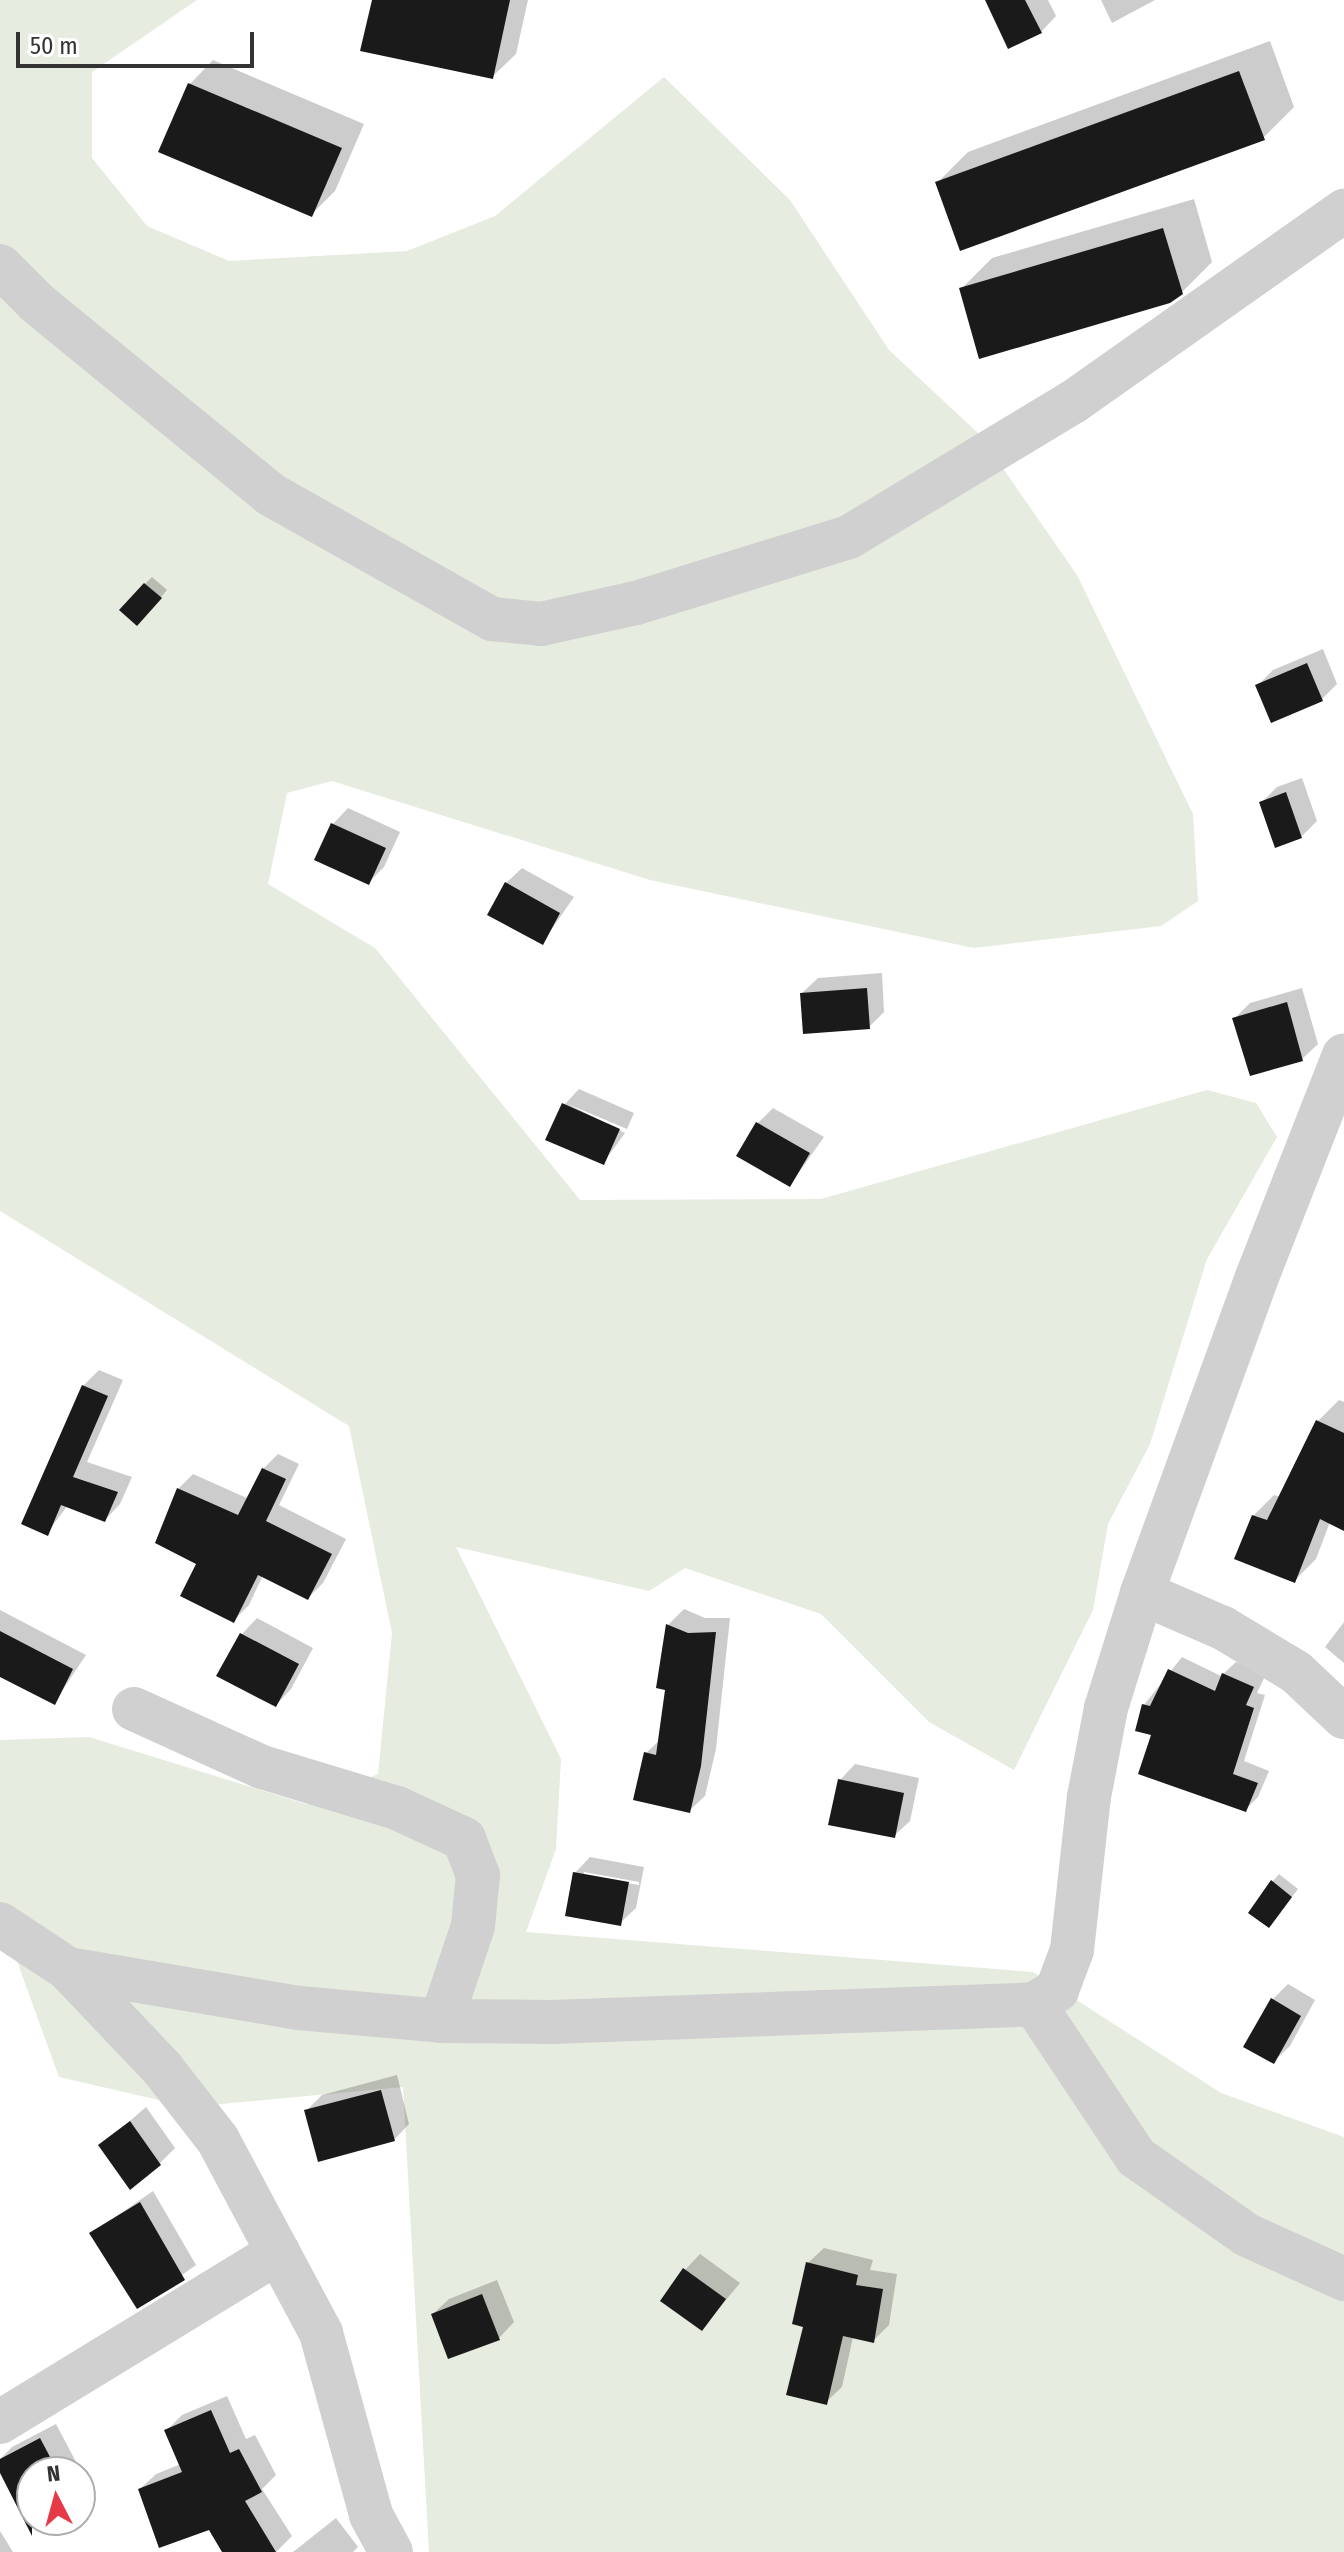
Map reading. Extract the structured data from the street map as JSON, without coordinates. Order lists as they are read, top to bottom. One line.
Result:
{"scale_bar":"50 m","north":"top"}
